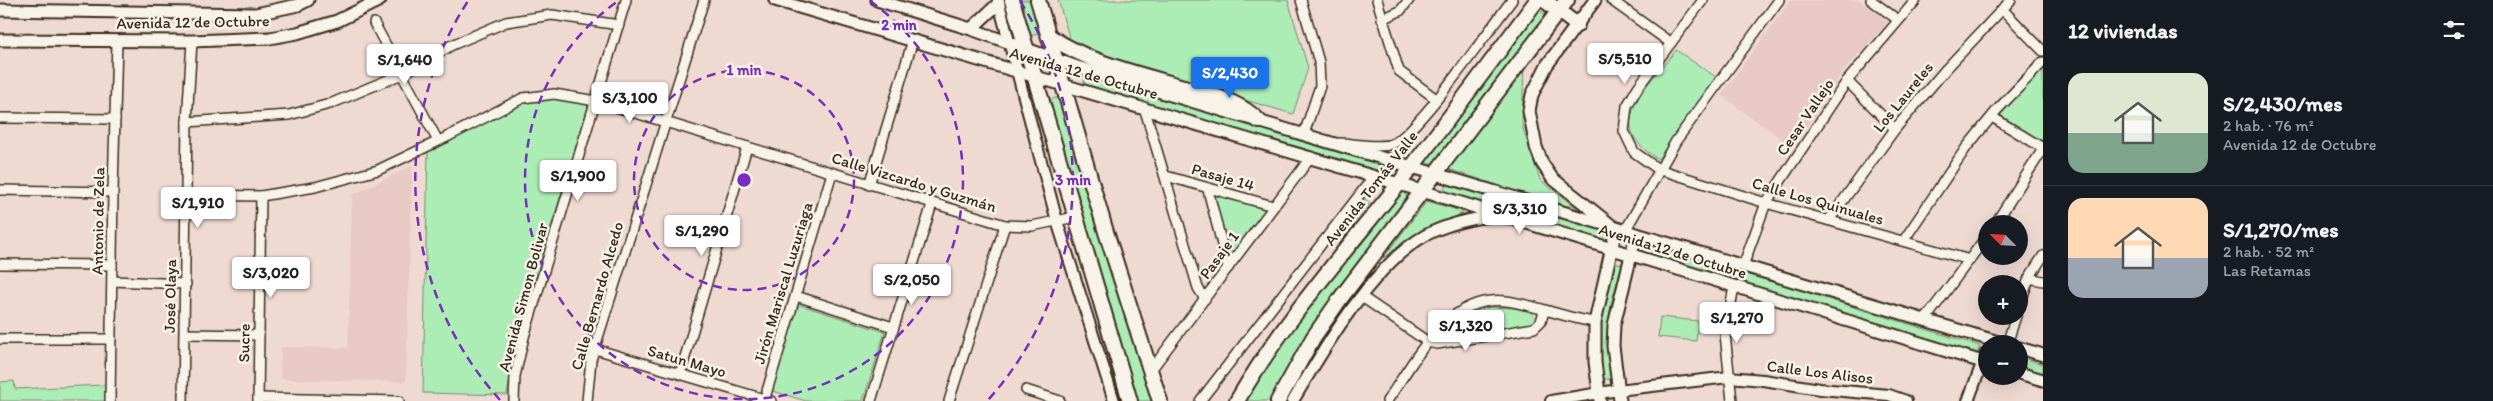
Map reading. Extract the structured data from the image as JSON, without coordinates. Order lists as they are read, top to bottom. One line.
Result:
{"streets":{"main road":["Avenida 12 de Octubre","Avenida Tomás Valle"],"street":["Los Laureles","Cesar Vallejo","Pasaje 14","Calle Vizcardo y Guzmán","Calle Los Quinuales","Antonio de Zela","Pasaje 1","Jirón Mariscal Luzuriaga","José Olaya","Calle Bernardo Alcedo","Avenida Simon Bolivar","Sucre","Satun Mayo","Calle Los Alisos"]},"crossings":[["Avenida 12 de Octubre","Cesar Vallejo"],["Avenida 12 de Octubre","Avenida Tomás Valle"],["Avenida 12 de Octubre","Antonio de Zela"],["Avenida 12 de Octubre","Pasaje 1"],["Avenida 12 de Octubre","José Olaya"],["Los Laureles","Calle Los Quinuales"],["Cesar Vallejo","Calle Los Quinuales"],["Pasaje 14","Pasaje 1"],["Calle Vizcardo y Guzmán","Jirón Mariscal Luzuriaga"],["Calle Vizcardo y Guzmán","José Olaya"],["Calle Vizcardo y Guzmán","Calle Bernardo Alcedo"],["Calle Vizcardo y Guzmán","Avenida Simon Bolivar"],["Calle Vizcardo y Guzmán","Sucre"],["Jirón Mariscal Luzuriaga","Satun Mayo"],["Calle Bernardo Alcedo","Satun Mayo"]],"north":"top left","page":{"heading":"12 viviendas","price":["S/5,510","S/1,640","S/2,430","S/3,100","S/1,900","S/1,910","S/3,310","S/1,290","S/3,020","S/2,050","S/1,270","S/1,320"],"list":[{"name":"S/2,430/mes","note":"2 hab. · 76 m² · Avenida 12 de Octubre"},{"name":"S/1,270/mes","note":"2 hab. · 52 m² · Las Retamas"}],"map_buttons":["+","−"]},"rings":["2 min","1 min","3 min"]}
